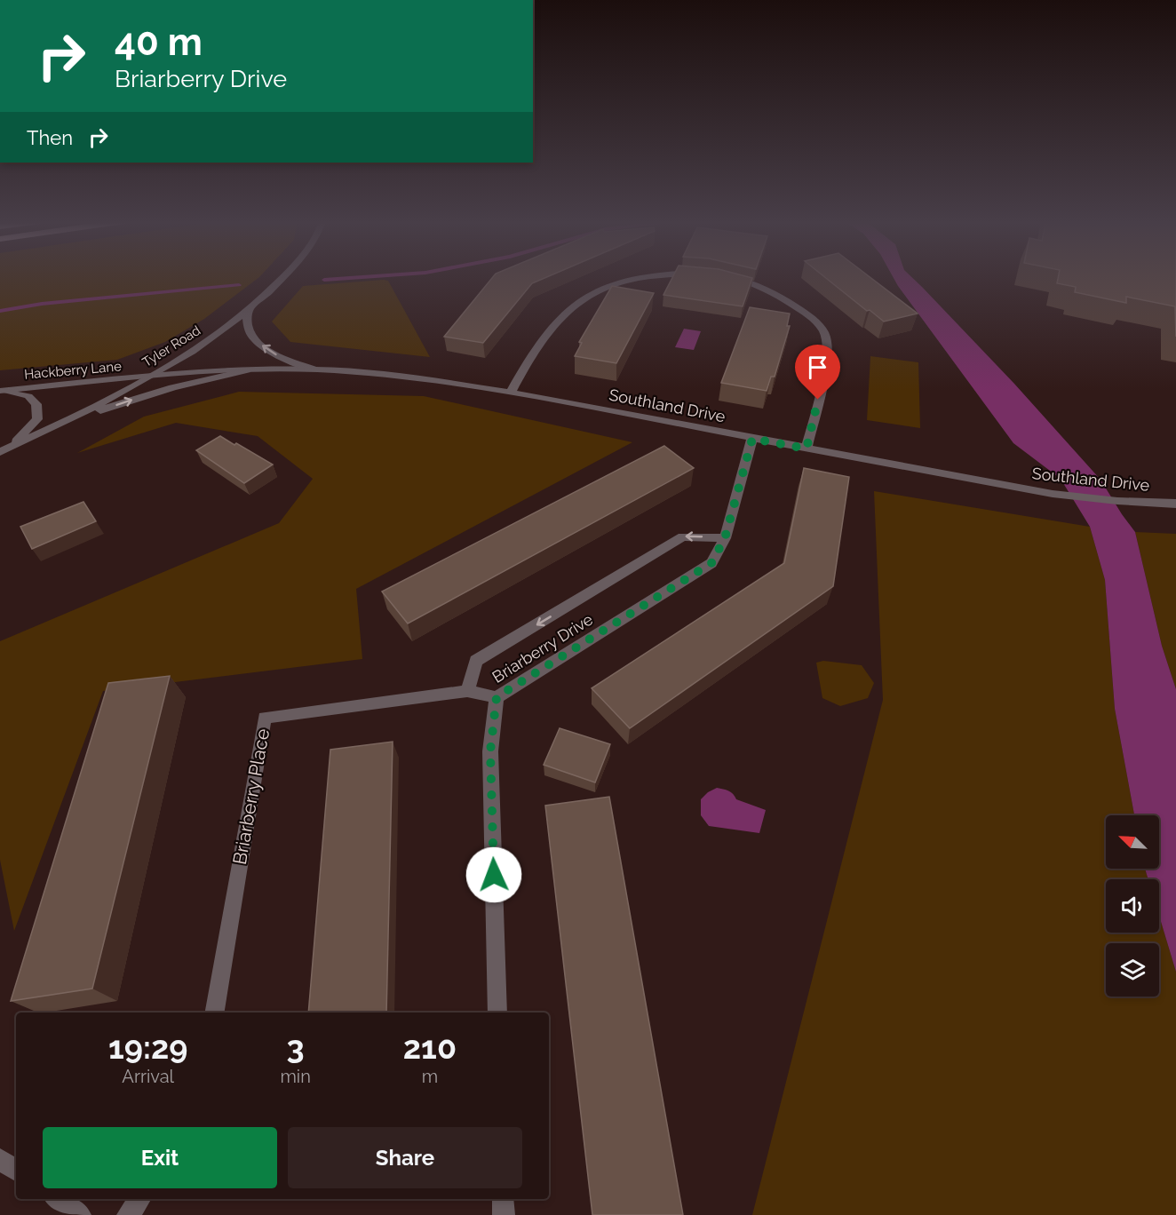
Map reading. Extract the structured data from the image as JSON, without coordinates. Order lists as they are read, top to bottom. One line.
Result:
{"streets":{"street":["Tyler Road","Hackberry Lane","Southland Drive","Briarberry Drive","Briarberry Place"]},"crossings":[["Tyler Road","Hackberry Lane"],["Tyler Road","Southland Drive"],["Hackberry Lane","Southland Drive"],["Southland Drive","Briarberry Drive"],["Briarberry Drive","Briarberry Place"]],"north":"top left","page":{"turn":["40 m","Briarberry Drive"],"then":"Then","eta":["19:29","Arrival","3","min","210","m"],"buttons":["Exit","Share"]}}
